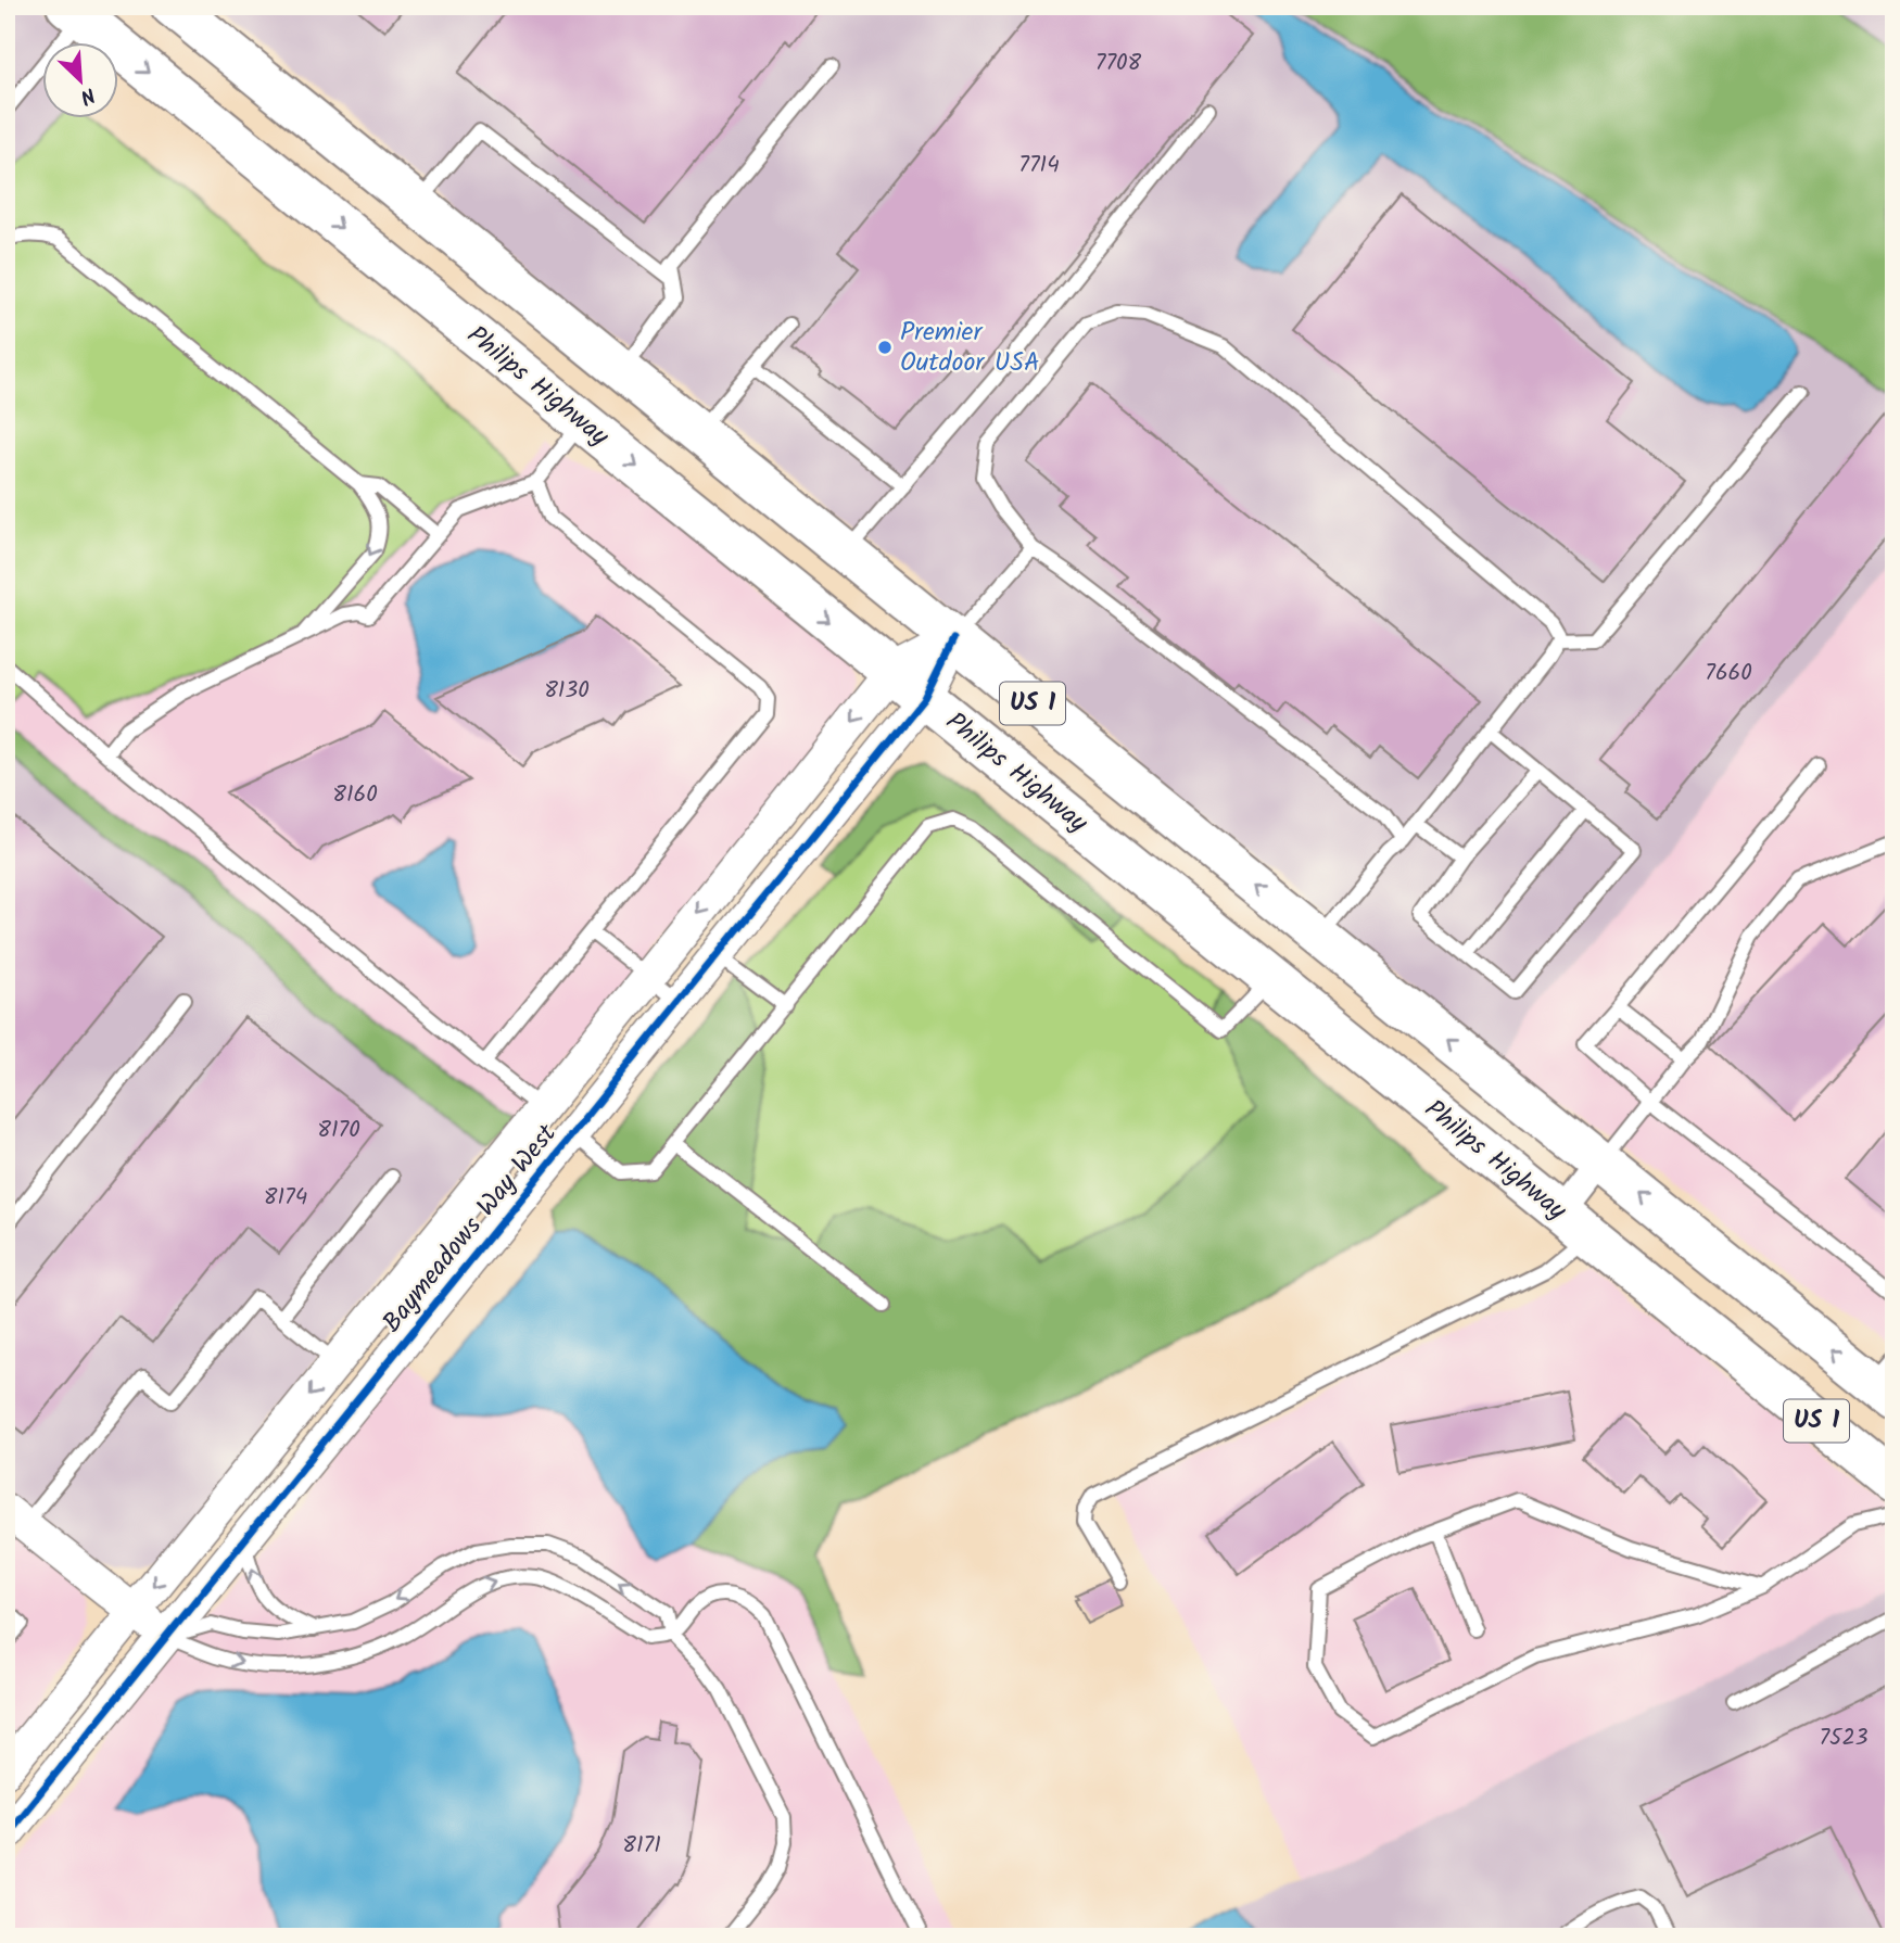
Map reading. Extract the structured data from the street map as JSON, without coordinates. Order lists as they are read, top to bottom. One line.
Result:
{"streets":{"main road":["Philips Highway","US 1"],"street":["Baymeadows Way West"]},"crossings":[["Philips Highway","Baymeadows Way West"],["US 1","Baymeadows Way West"]],"places":["Premier Outdoor USA"],"house_numbers":["7708","7714","7660","8130","8160","8170","8174","7523","8171"],"north":"bottom right"}
